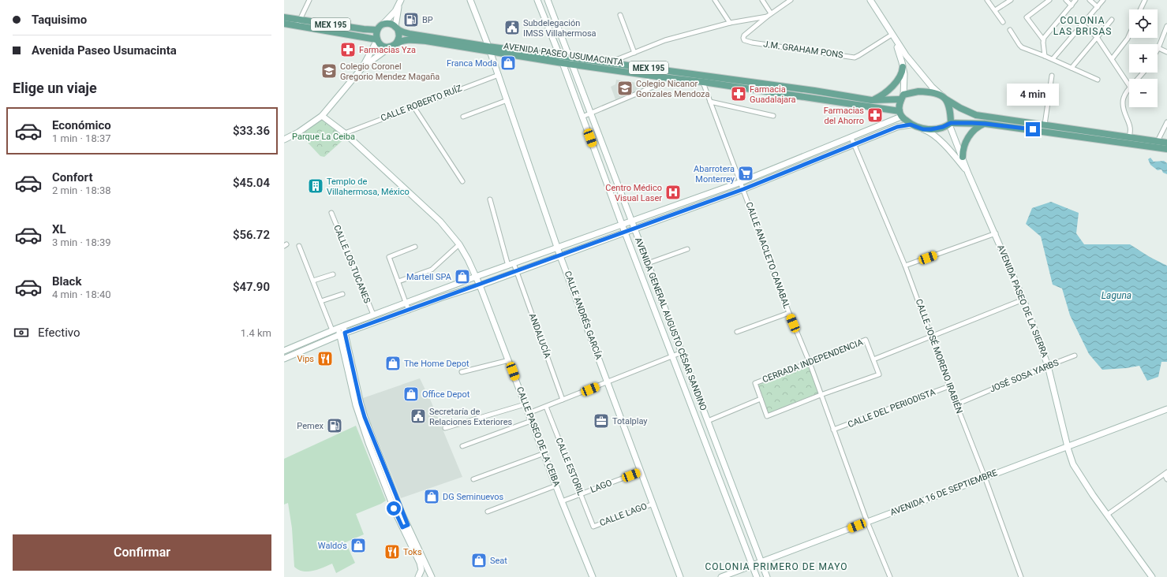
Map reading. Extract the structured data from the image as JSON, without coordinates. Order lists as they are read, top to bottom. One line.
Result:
{"streets":{"main road":["MEX 195","AVENIDA PASEO USUMACINTA","AVENIDA PASEO DE LA SIERRA","CALLE ANDRÉS GARCÍA","AVENIDA GENERAL AUGUSTO CÉSAR SANDINO","CALLE PASEO DE LA CEIBA","AVENIDA 16 DE SEPTIEMBRE"],"street":["J.M. GRAHAM PONS","CALLE ROBERTO RUÍZ","CALLE ANACLETO CANABAL","CALLE LOS TUCANES","ANDALUCÍA","CALLE JOSÉ MORENO IRABIÉN","CERRADA INDEPENDENCIA","JOSÉ SOSA YARBS","CALLE DEL PERIODISTA","CALLE ESTORIL","LAGO","CALLE LAGO"]},"crossings":[["AVENIDA PASEO USUMACINTA","CALLE ANACLETO CANABAL"],["AVENIDA PASEO USUMACINTA","AVENIDA PASEO DE LA SIERRA"],["AVENIDA PASEO USUMACINTA","CALLE ANDRÉS GARCÍA"],["AVENIDA PASEO USUMACINTA","AVENIDA GENERAL AUGUSTO CÉSAR SANDINO"],["CALLE ROBERTO RUÍZ","CALLE ANDRÉS GARCÍA"],["CALLE ROBERTO RUÍZ","CALLE PASEO DE LA CEIBA"],["CALLE ANACLETO CANABAL","CERRADA INDEPENDENCIA"],["CALLE ANACLETO CANABAL","CALLE DEL PERIODISTA"],["CALLE ANACLETO CANABAL","AVENIDA 16 DE SEPTIEMBRE"],["AVENIDA PASEO DE LA SIERRA","JOSÉ SOSA YARBS"],["AVENIDA PASEO DE LA SIERRA","AVENIDA 16 DE SEPTIEMBRE"],["CALLE ANDRÉS GARCÍA","LAGO"],["CALLE ANDRÉS GARCÍA","CALLE LAGO"],["AVENIDA GENERAL AUGUSTO CÉSAR SANDINO","AVENIDA 16 DE SEPTIEMBRE"],["CALLE JOSÉ MORENO IRABIÉN","JOSÉ SOSA YARBS"],["CALLE JOSÉ MORENO IRABIÉN","CALLE DEL PERIODISTA"],["CALLE JOSÉ MORENO IRABIÉN","AVENIDA 16 DE SEPTIEMBRE"],["CALLE PASEO DE LA CEIBA","LAGO"],["CALLE ESTORIL","LAGO"],["CALLE ESTORIL","CALLE LAGO"]],"districts":["COLONIA LAS BRISAS","COLONIA PRIMERO DE MAYO"],"water":["Laguna"],"parks":["Parque La Ceiba"],"places":{"fuel station":["BP","Pemex"],"public building":["Subdelegación IMSS Villahermosa","Secretaría de Relaciones Exteriores"],"pharmacy":["Farmacias Yza","Farmacia Guadalajara","Farmacias del Ahorro"],"shop":["Franca Moda","Martell SPA","The Home Depot","Office Depot","DG Seminuevos","Waldo's","Seat"],"school or university":["Colegio Coronel Gregorio Mendez Magaña","Colegio Nicanor Gonzales Mendoza"],"supermarket":["Abarrotera Monterrey"],"building":["Templo de Villahermosa, México"],"hospital":["Centro Médico Visual Laser"],"restaurant":["Vips","Toks"],"office":["Totalplay"]},"page":{"banner":["Taquisimo","Avenida Paseo Usumacinta"],"map_buttons":["+","−"],"heading":"Elige un viaje","bubble":"4 min","list":[{"name":"Económico","note":"1 min · 18:37","value":"$33.36"},{"name":"Confort","note":"2 min · 18:38","value":"$45.04"},{"name":"XL","note":"3 min · 18:39","value":"$56.72"},{"name":"Black","note":"4 min · 18:40","value":"$47.90"}],"pay":["Efectivo","1.4 km"],"buttons":"Confirmar"}}
